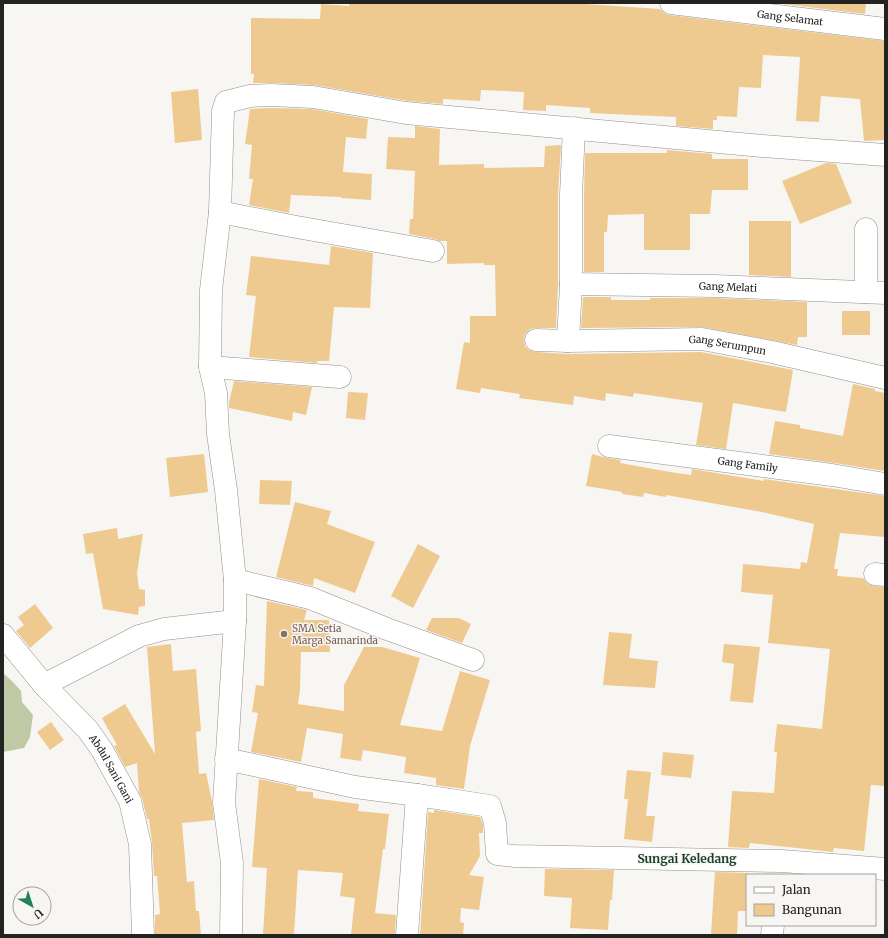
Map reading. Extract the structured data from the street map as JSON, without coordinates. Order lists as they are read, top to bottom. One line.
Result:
{"streets":{"street":["Gang Selamat","Gang Melati","Gang Serumpun","Gang Family","Abdul Sani Gani"]},"districts":["Sungai Keledang"],"places":["SMA Setia Marga Samarinda"],"legend":["Jalan","Bangunan"],"north":"bottom right"}
